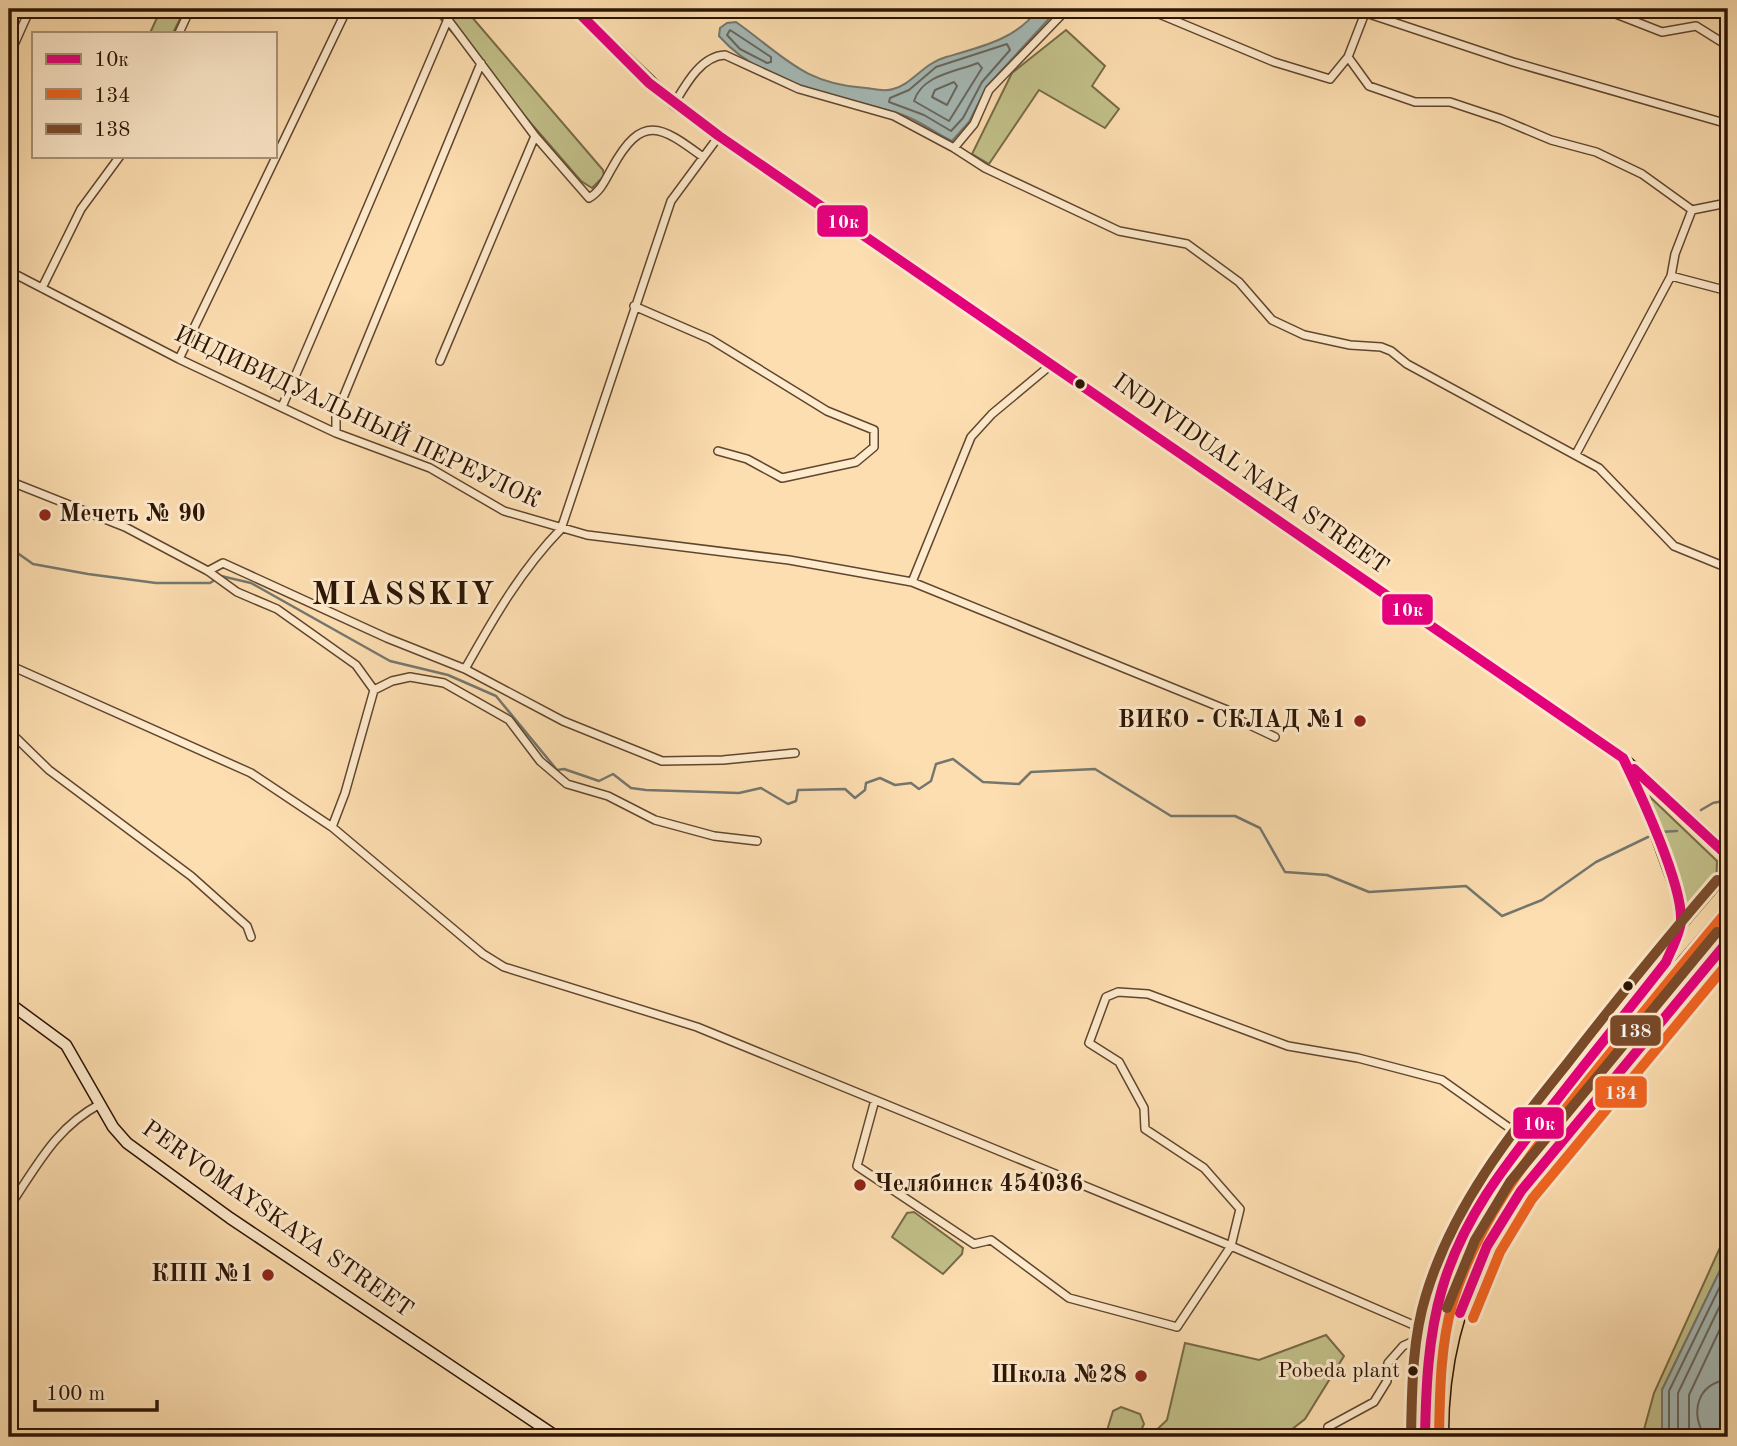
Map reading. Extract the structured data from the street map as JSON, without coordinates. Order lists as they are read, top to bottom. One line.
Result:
{"streets":{"main road":["INDIVIDUAL'NAYA STREET","PERVOMAYSKAYA STREET"],"street":["ИНДИВИДУАЛЬНЫЙ ПЕРЕУЛОК"]},"districts":["MIASSKIY"],"places":["Мечеть № 90","ВИКО - СКЛАД №1","Челябинск 454036","КПП №1","Pobeda plant","Школа №28"],"lines":["transit line 10к","transit line 138","transit line 134"],"legend":["10к","134","138"],"scale_bar":"100 m"}
